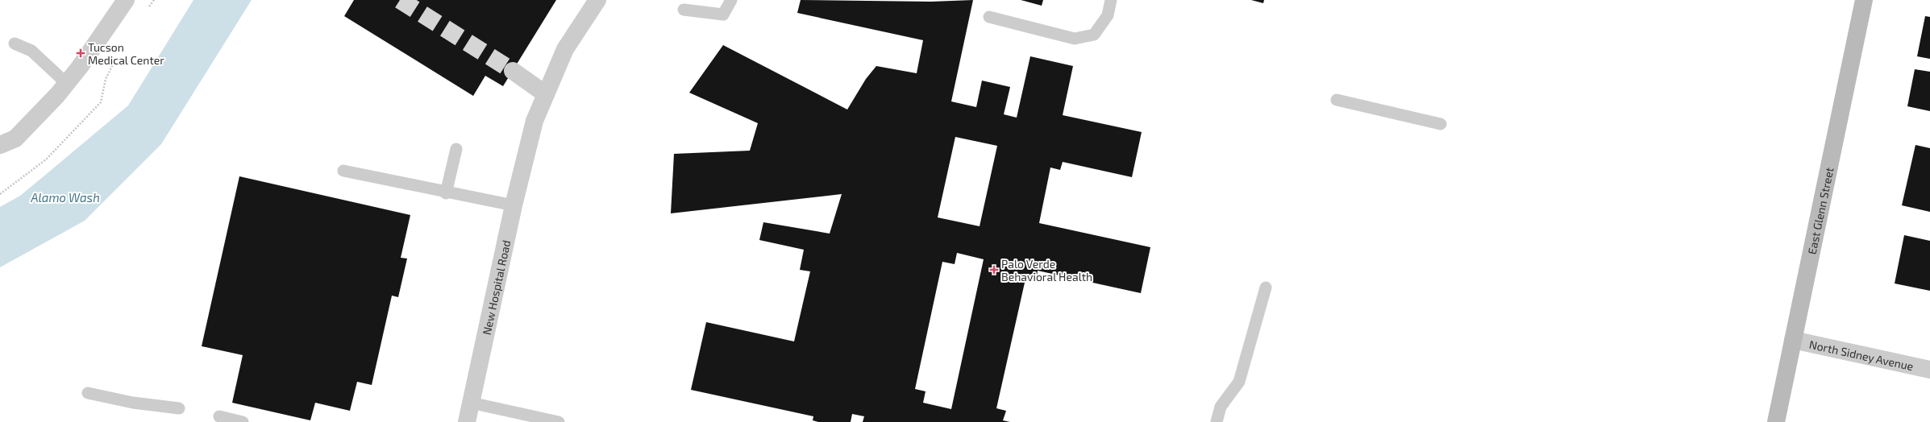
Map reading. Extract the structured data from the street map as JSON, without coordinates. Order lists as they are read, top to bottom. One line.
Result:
{"streets":{"street":["East Glenn Street","New Hospital Road","North Sidney Avenue"]},"crossings":[["East Glenn Street","North Sidney Avenue"]],"water":["Alamo Wash"],"places":{"health":["Tucson Medical Center","Palo Verde Behavioral Health"]}}
